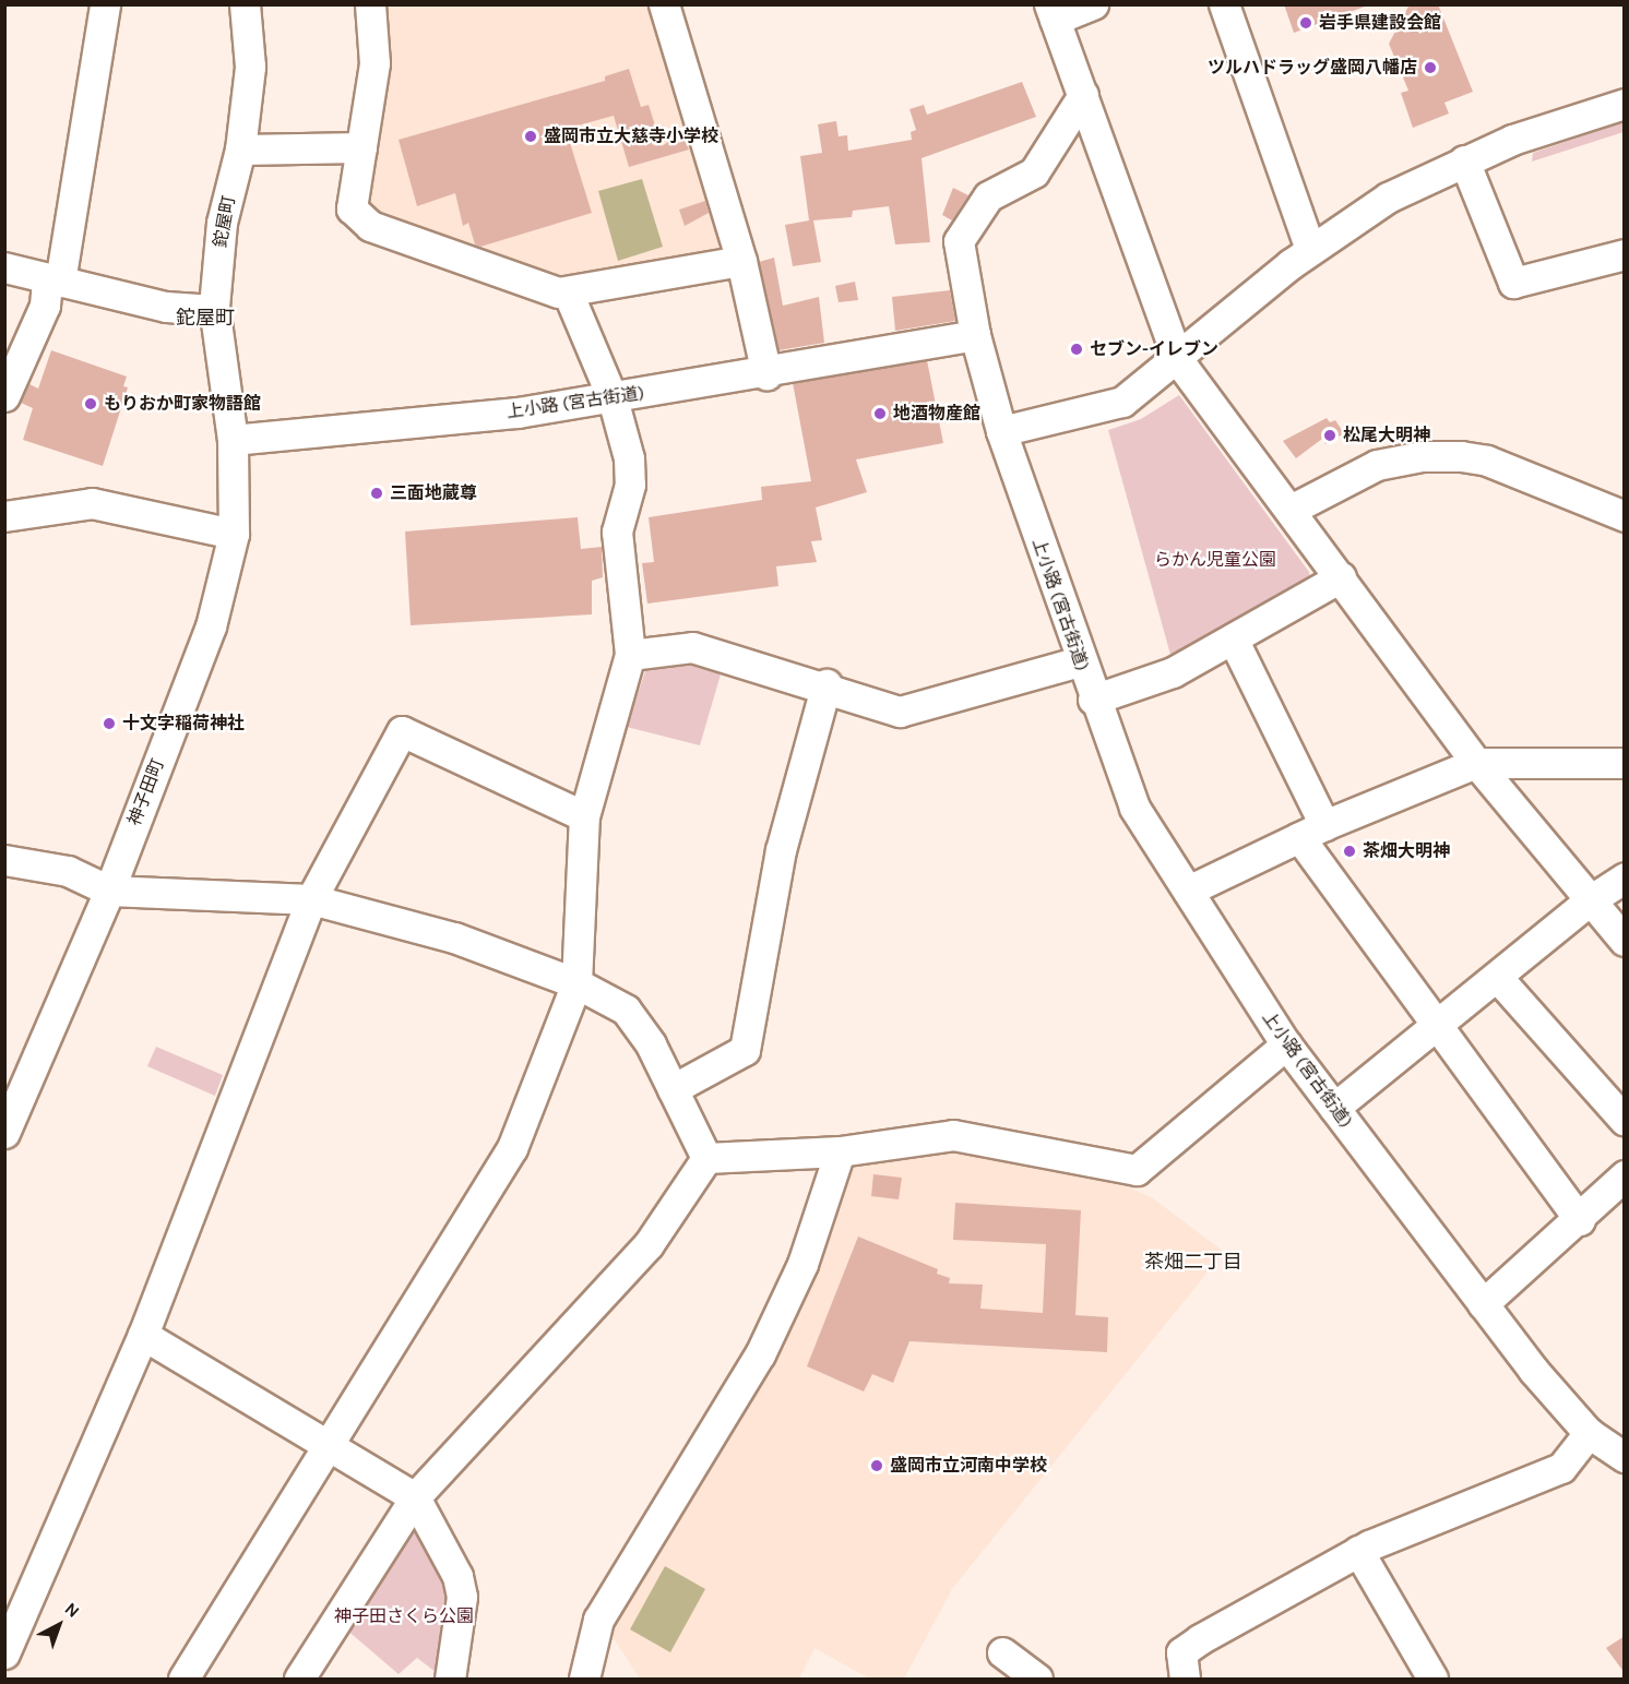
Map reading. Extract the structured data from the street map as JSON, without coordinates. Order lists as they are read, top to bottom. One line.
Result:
{"streets":{"street":["鉈屋町","上小路 (宮古街道)","神子田町"]},"crossings":[["鉈屋町","上小路 (宮古街道)"],["鉈屋町","神子田町"],["上小路 (宮古街道)","神子田町"]],"districts":["鉈屋町","茶畑二丁目"],"parks":["らかん児童公園","神子田さくら公園"],"places":["岩手県建設会館","ツルハドラッグ盛岡八幡店","盛岡市立大慈寺小学校","セブン-イレブン","もりおか町家物語館","地酒物産館","松尾大明神","三面地蔵尊","十文字稲荷神社","茶畑大明神","盛岡市立河南中学校"],"north":"top right"}
